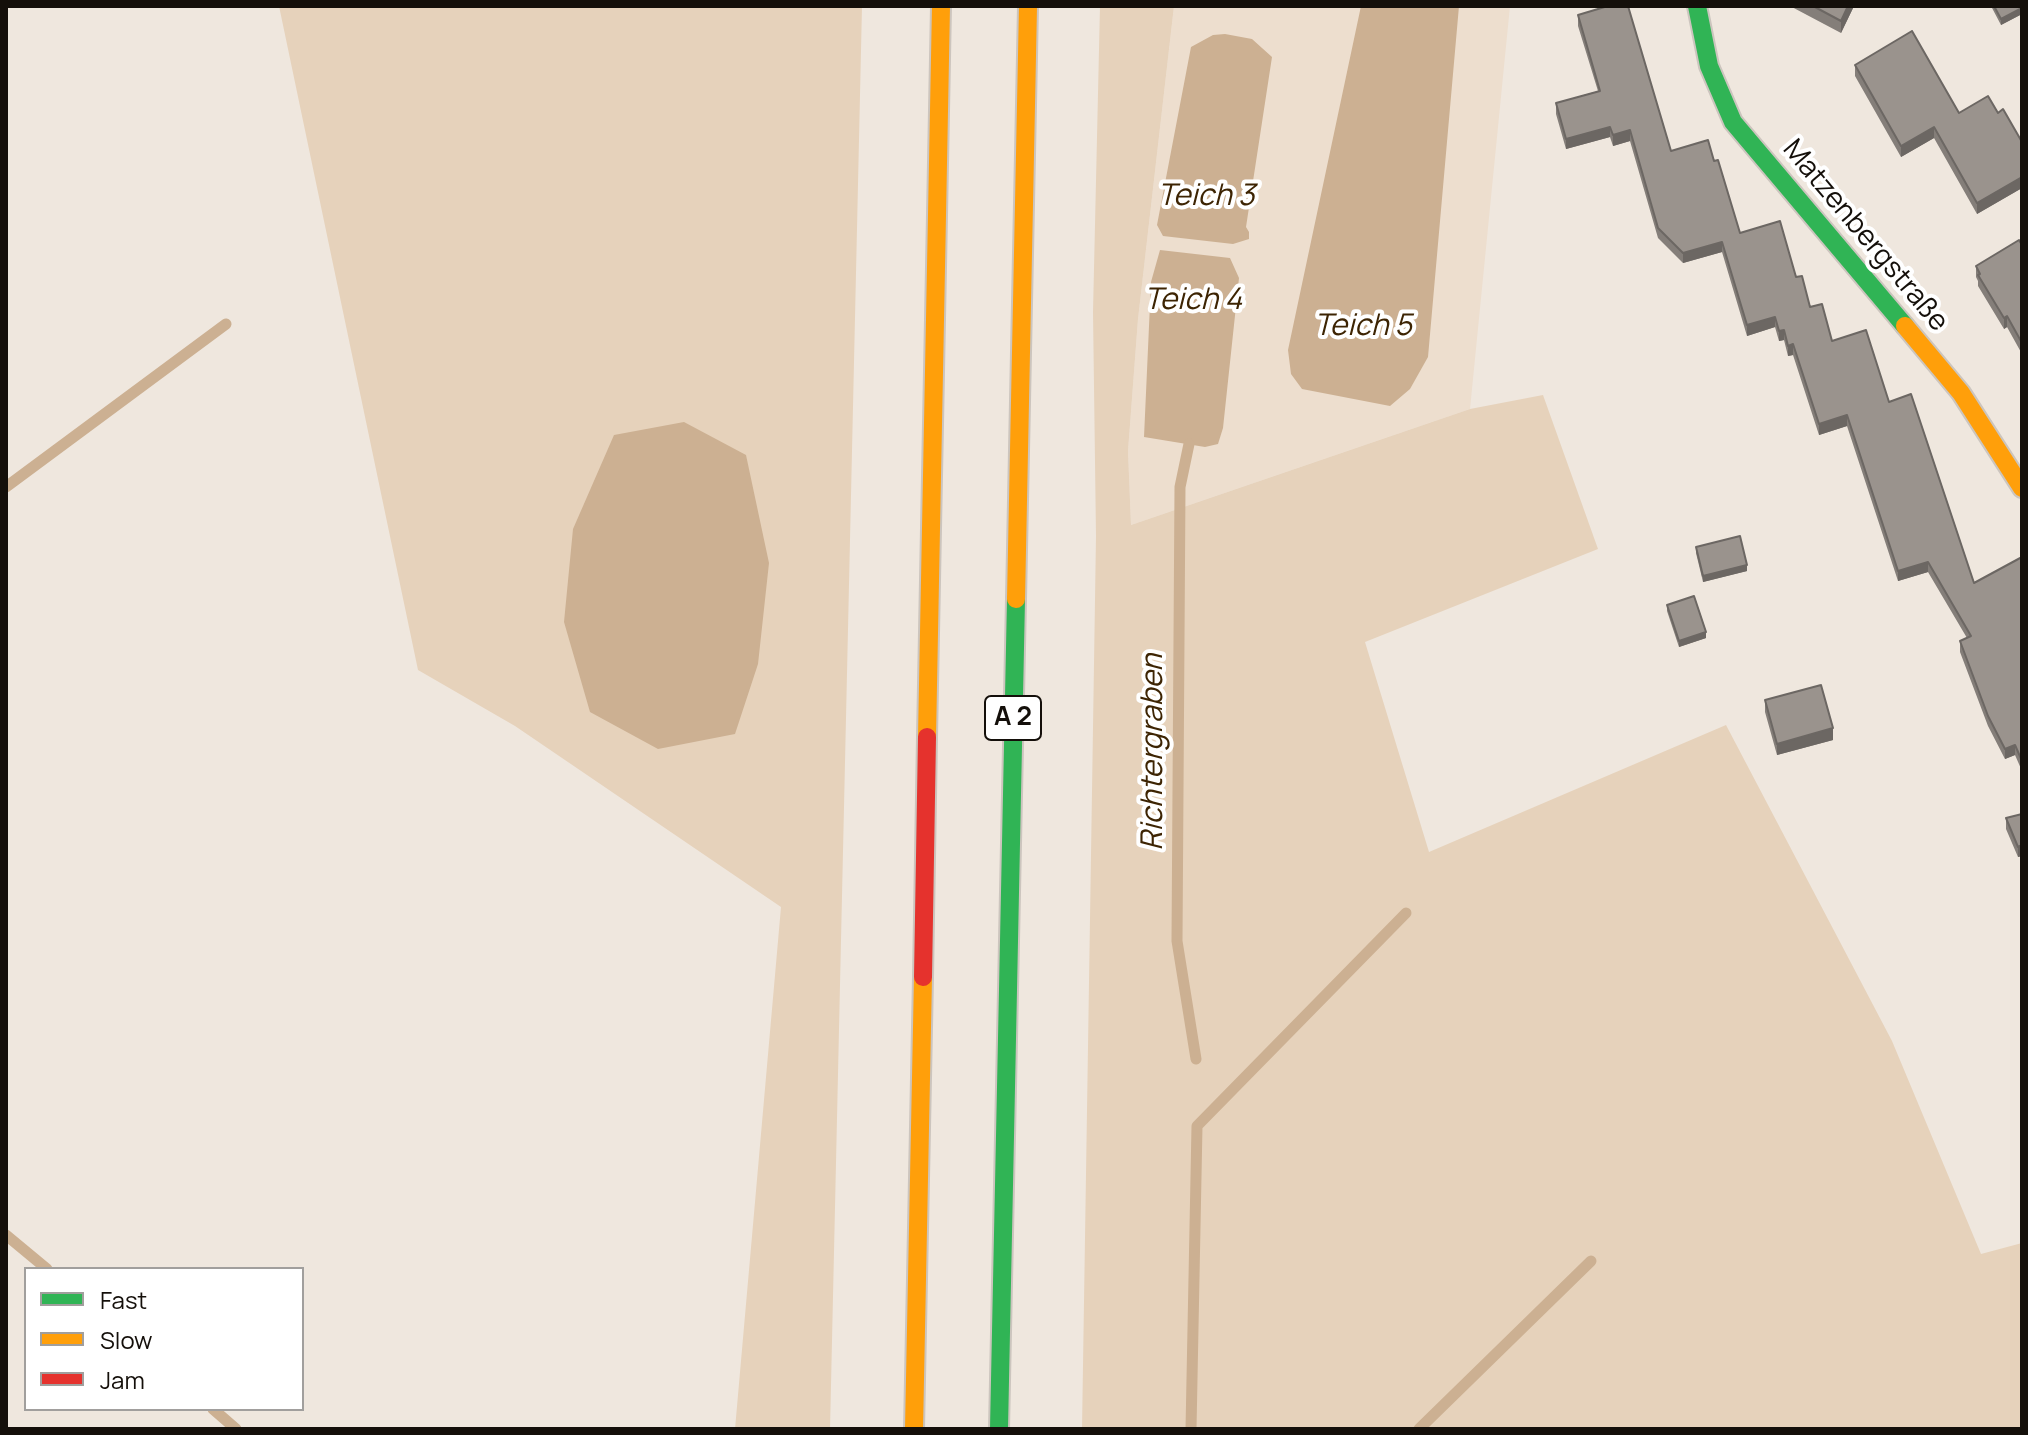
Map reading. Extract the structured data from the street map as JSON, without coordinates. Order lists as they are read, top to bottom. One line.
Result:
{"streets":{"main road":["Matzenbergstraße","A 2"]},"water":["Teich 3","Teich 4","Teich 5","Richtergraben"],"legend":["Fast","Slow","Jam"]}
